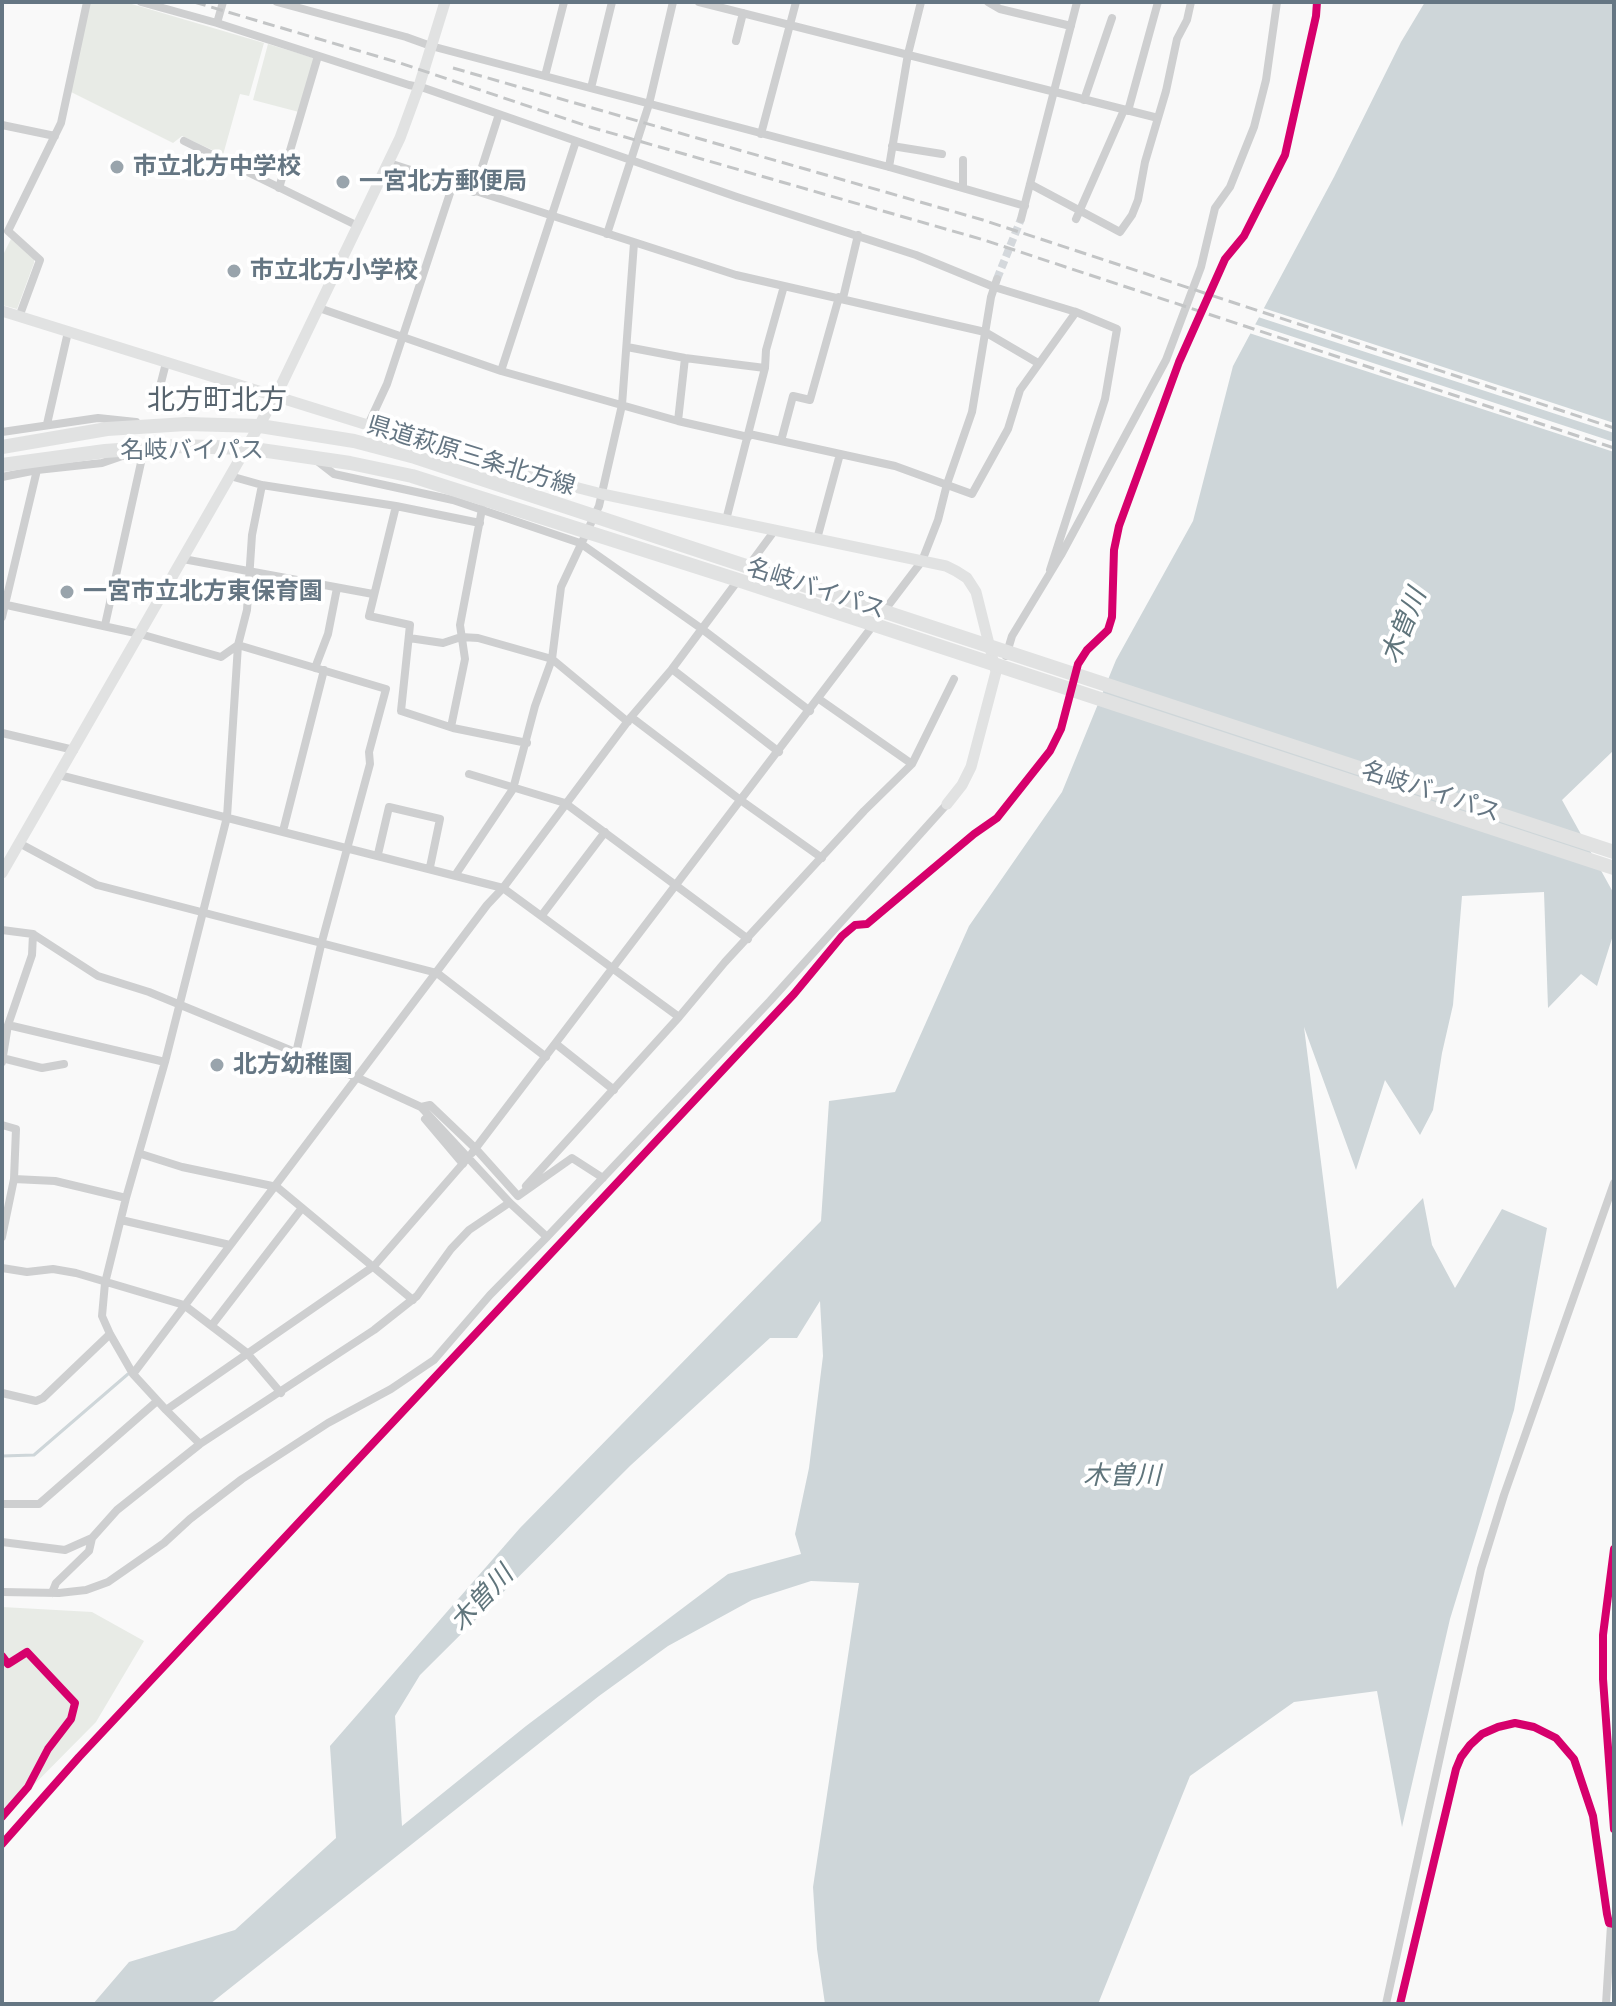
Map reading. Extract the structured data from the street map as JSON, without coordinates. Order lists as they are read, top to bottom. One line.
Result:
{"streets":{"highway":["名岐バイパス"],"main road":["県道萩原三条北方線"]},"districts":["北方町北方"],"water":["木曽川"],"places":["市立北方中学校","一宮北方郵便局","市立北方小学校","一宮市立北方東保育園","北方幼稚園"]}
